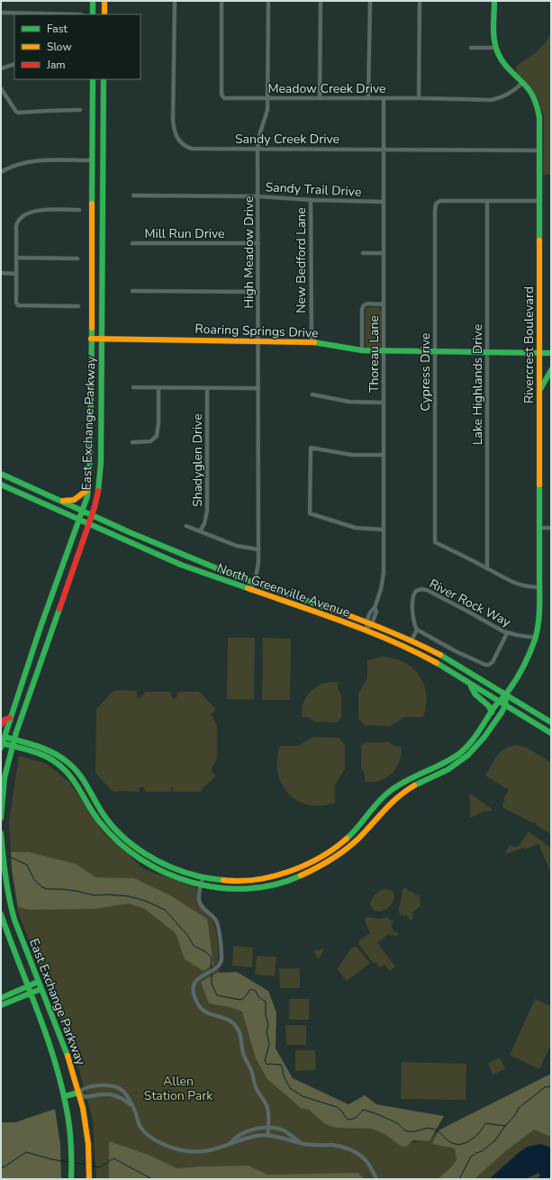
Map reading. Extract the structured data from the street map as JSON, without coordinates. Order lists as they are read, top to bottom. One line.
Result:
{"streets":{"main road":["Roaring Springs Drive","Rivercrest Boulevard","East Exchange Parkway","North Greenville Avenue"],"street":["Meadow Creek Drive","Sandy Creek Drive","Sandy Trail Drive","Mill Run Drive","High Meadow Drive","New Bedford Lane","Thoreau Lane","Cypress Drive","Lake Highlands Drive","Shadyglen Drive","River Rock Way"]},"crossings":[["Meadow Creek Drive","High Meadow Drive"],["Meadow Creek Drive","Rivercrest Boulevard"],["Meadow Creek Drive","Thoreau Lane"],["Sandy Creek Drive","High Meadow Drive"],["Sandy Creek Drive","Rivercrest Boulevard"],["Sandy Creek Drive","Thoreau Lane"],["Sandy Trail Drive","High Meadow Drive"],["Sandy Trail Drive","New Bedford Lane"],["Sandy Trail Drive","Thoreau Lane"],["Mill Run Drive","High Meadow Drive"],["High Meadow Drive","Roaring Springs Drive"],["High Meadow Drive","North Greenville Avenue"],["New Bedford Lane","Roaring Springs Drive"],["Roaring Springs Drive","Rivercrest Boulevard"],["Roaring Springs Drive","Thoreau Lane"],["Roaring Springs Drive","Cypress Drive"],["Roaring Springs Drive","Lake Highlands Drive"],["Roaring Springs Drive","East Exchange Parkway"],["Rivercrest Boulevard","East Exchange Parkway"],["Rivercrest Boulevard","North Greenville Avenue"],["Rivercrest Boulevard","River Rock Way"],["Thoreau Lane","North Greenville Avenue"],["Cypress Drive","Lake Highlands Drive"],["East Exchange Parkway","North Greenville Avenue"]],"parks":["Allen Station Park"],"legend":["Fast","Slow","Jam"]}
